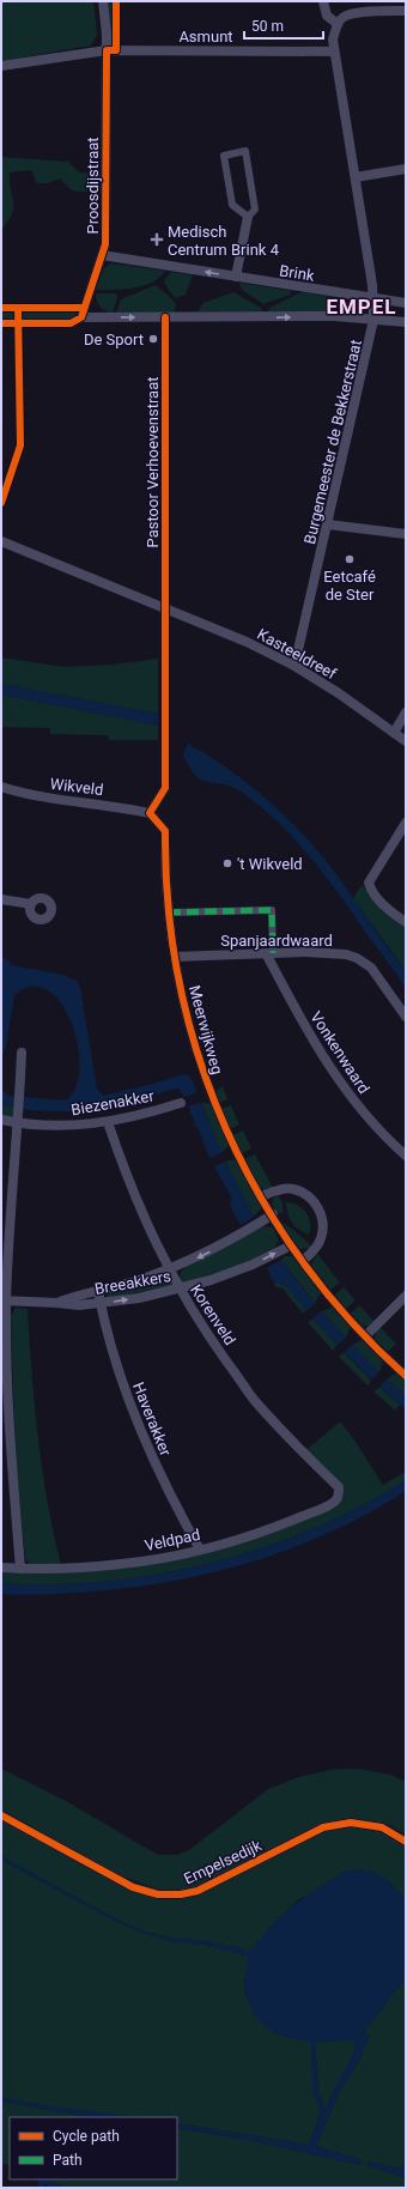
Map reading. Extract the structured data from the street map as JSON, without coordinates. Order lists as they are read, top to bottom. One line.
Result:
{"streets":{"street":["Asmunt","Proosdijstraat","Brink","Burgemeester de Bekkerstraat","Pastoor Verhoevenstraat","Kasteeldreef","Wikveld","Spanjaardwaard","Meerwijkweg","Vonkenwaard","Biezenakker","Breeakkers","Korenveld","Haverakker","Veldpad","Empelsedijk"]},"crossings":[["Asmunt","Proosdijstraat"],["Asmunt","Burgemeester de Bekkerstraat"],["Proosdijstraat","Brink"],["Brink","Burgemeester de Bekkerstraat"],["Burgemeester de Bekkerstraat","Kasteeldreef"],["Pastoor Verhoevenstraat","Kasteeldreef"],["Wikveld","Meerwijkweg"],["Spanjaardwaard","Meerwijkweg"],["Spanjaardwaard","Vonkenwaard"],["Meerwijkweg","Breeakkers"],["Biezenakker","Korenveld"],["Breeakkers","Korenveld"],["Breeakkers","Haverakker"],["Korenveld","Veldpad"],["Haverakker","Veldpad"]],"districts":["EMPEL"],"places":{"health":["Medisch Centrum Brink 4"],"other":["De Sport","Eetcafé de Ster","'t Wikveld"]},"legend":["Cycle path","Path"],"scale_bar":"50 m"}
